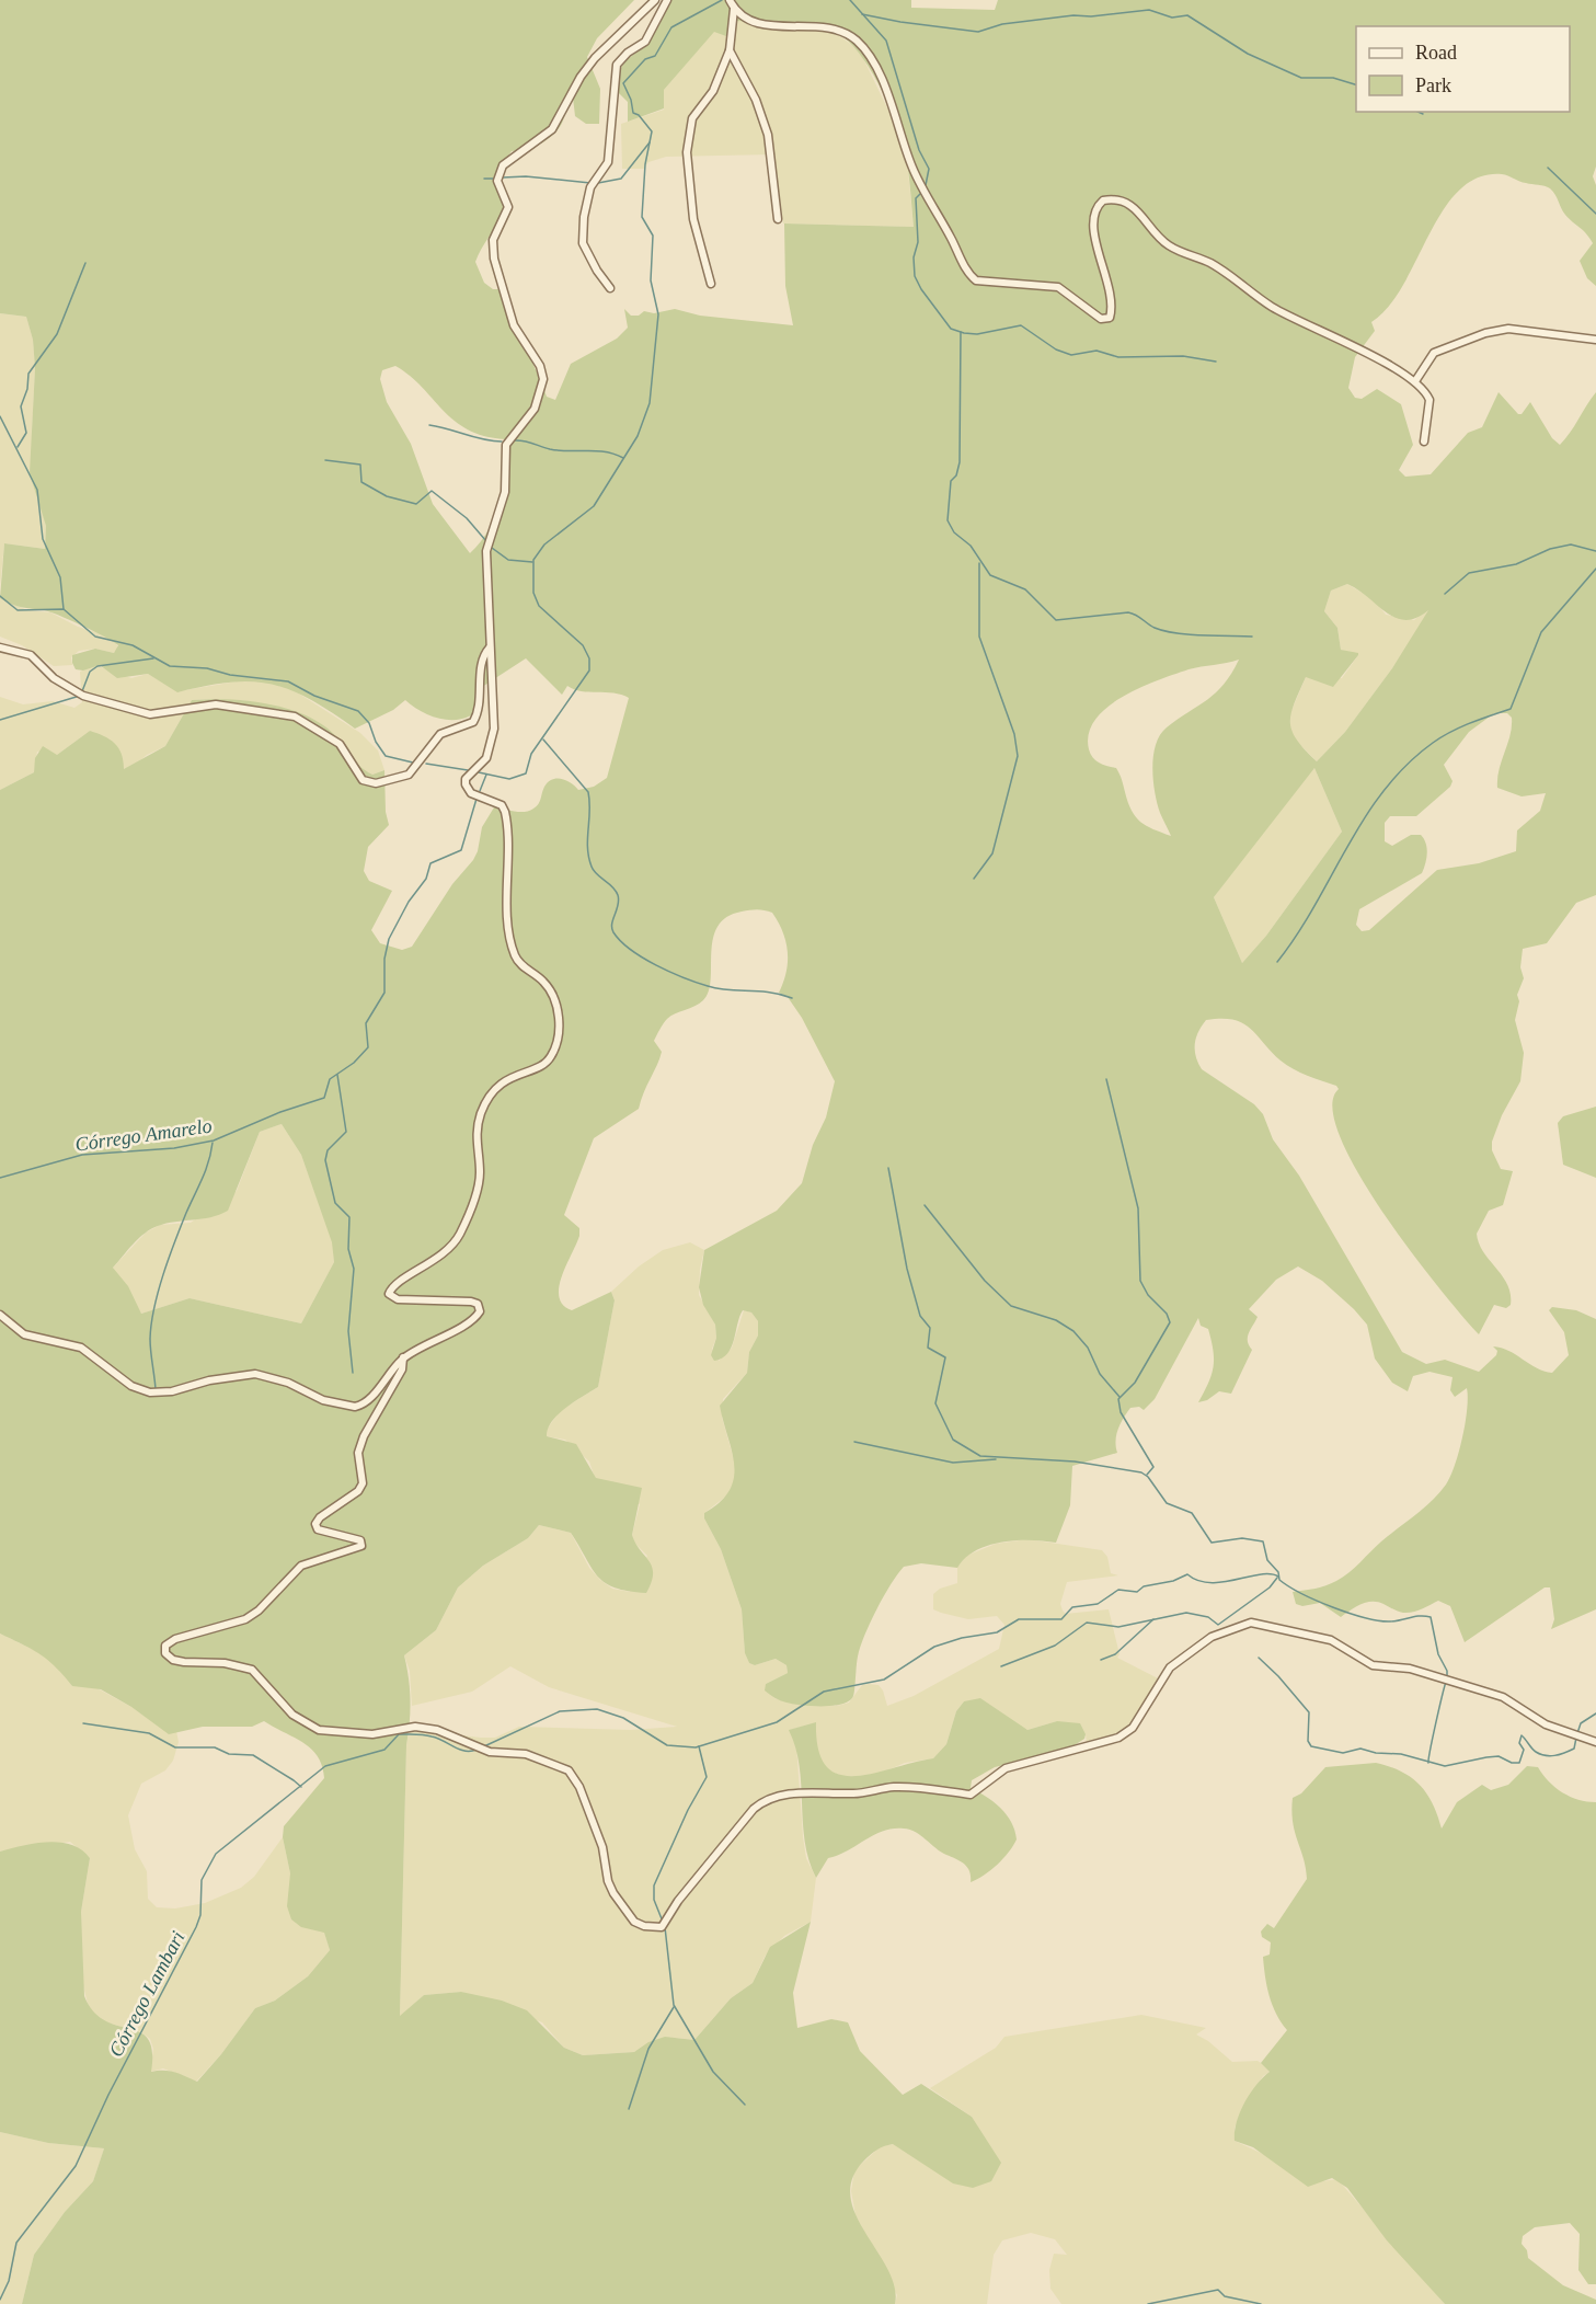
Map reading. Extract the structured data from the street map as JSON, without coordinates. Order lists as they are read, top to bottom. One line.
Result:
{"water":["Córrego Amarelo","Córrego Lambari"],"legend":["Road","Park"]}
